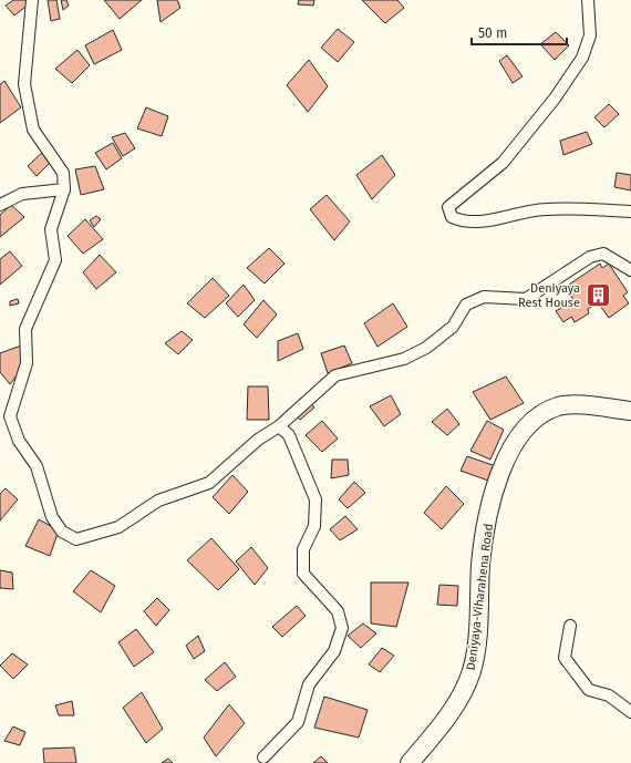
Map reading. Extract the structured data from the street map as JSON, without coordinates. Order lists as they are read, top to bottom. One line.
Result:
{"streets":{"main road":["Deniyaya-Viharahena Road"]},"places":{"building":["Deniyaya Rest House"]},"scale_bar":"50 m"}
